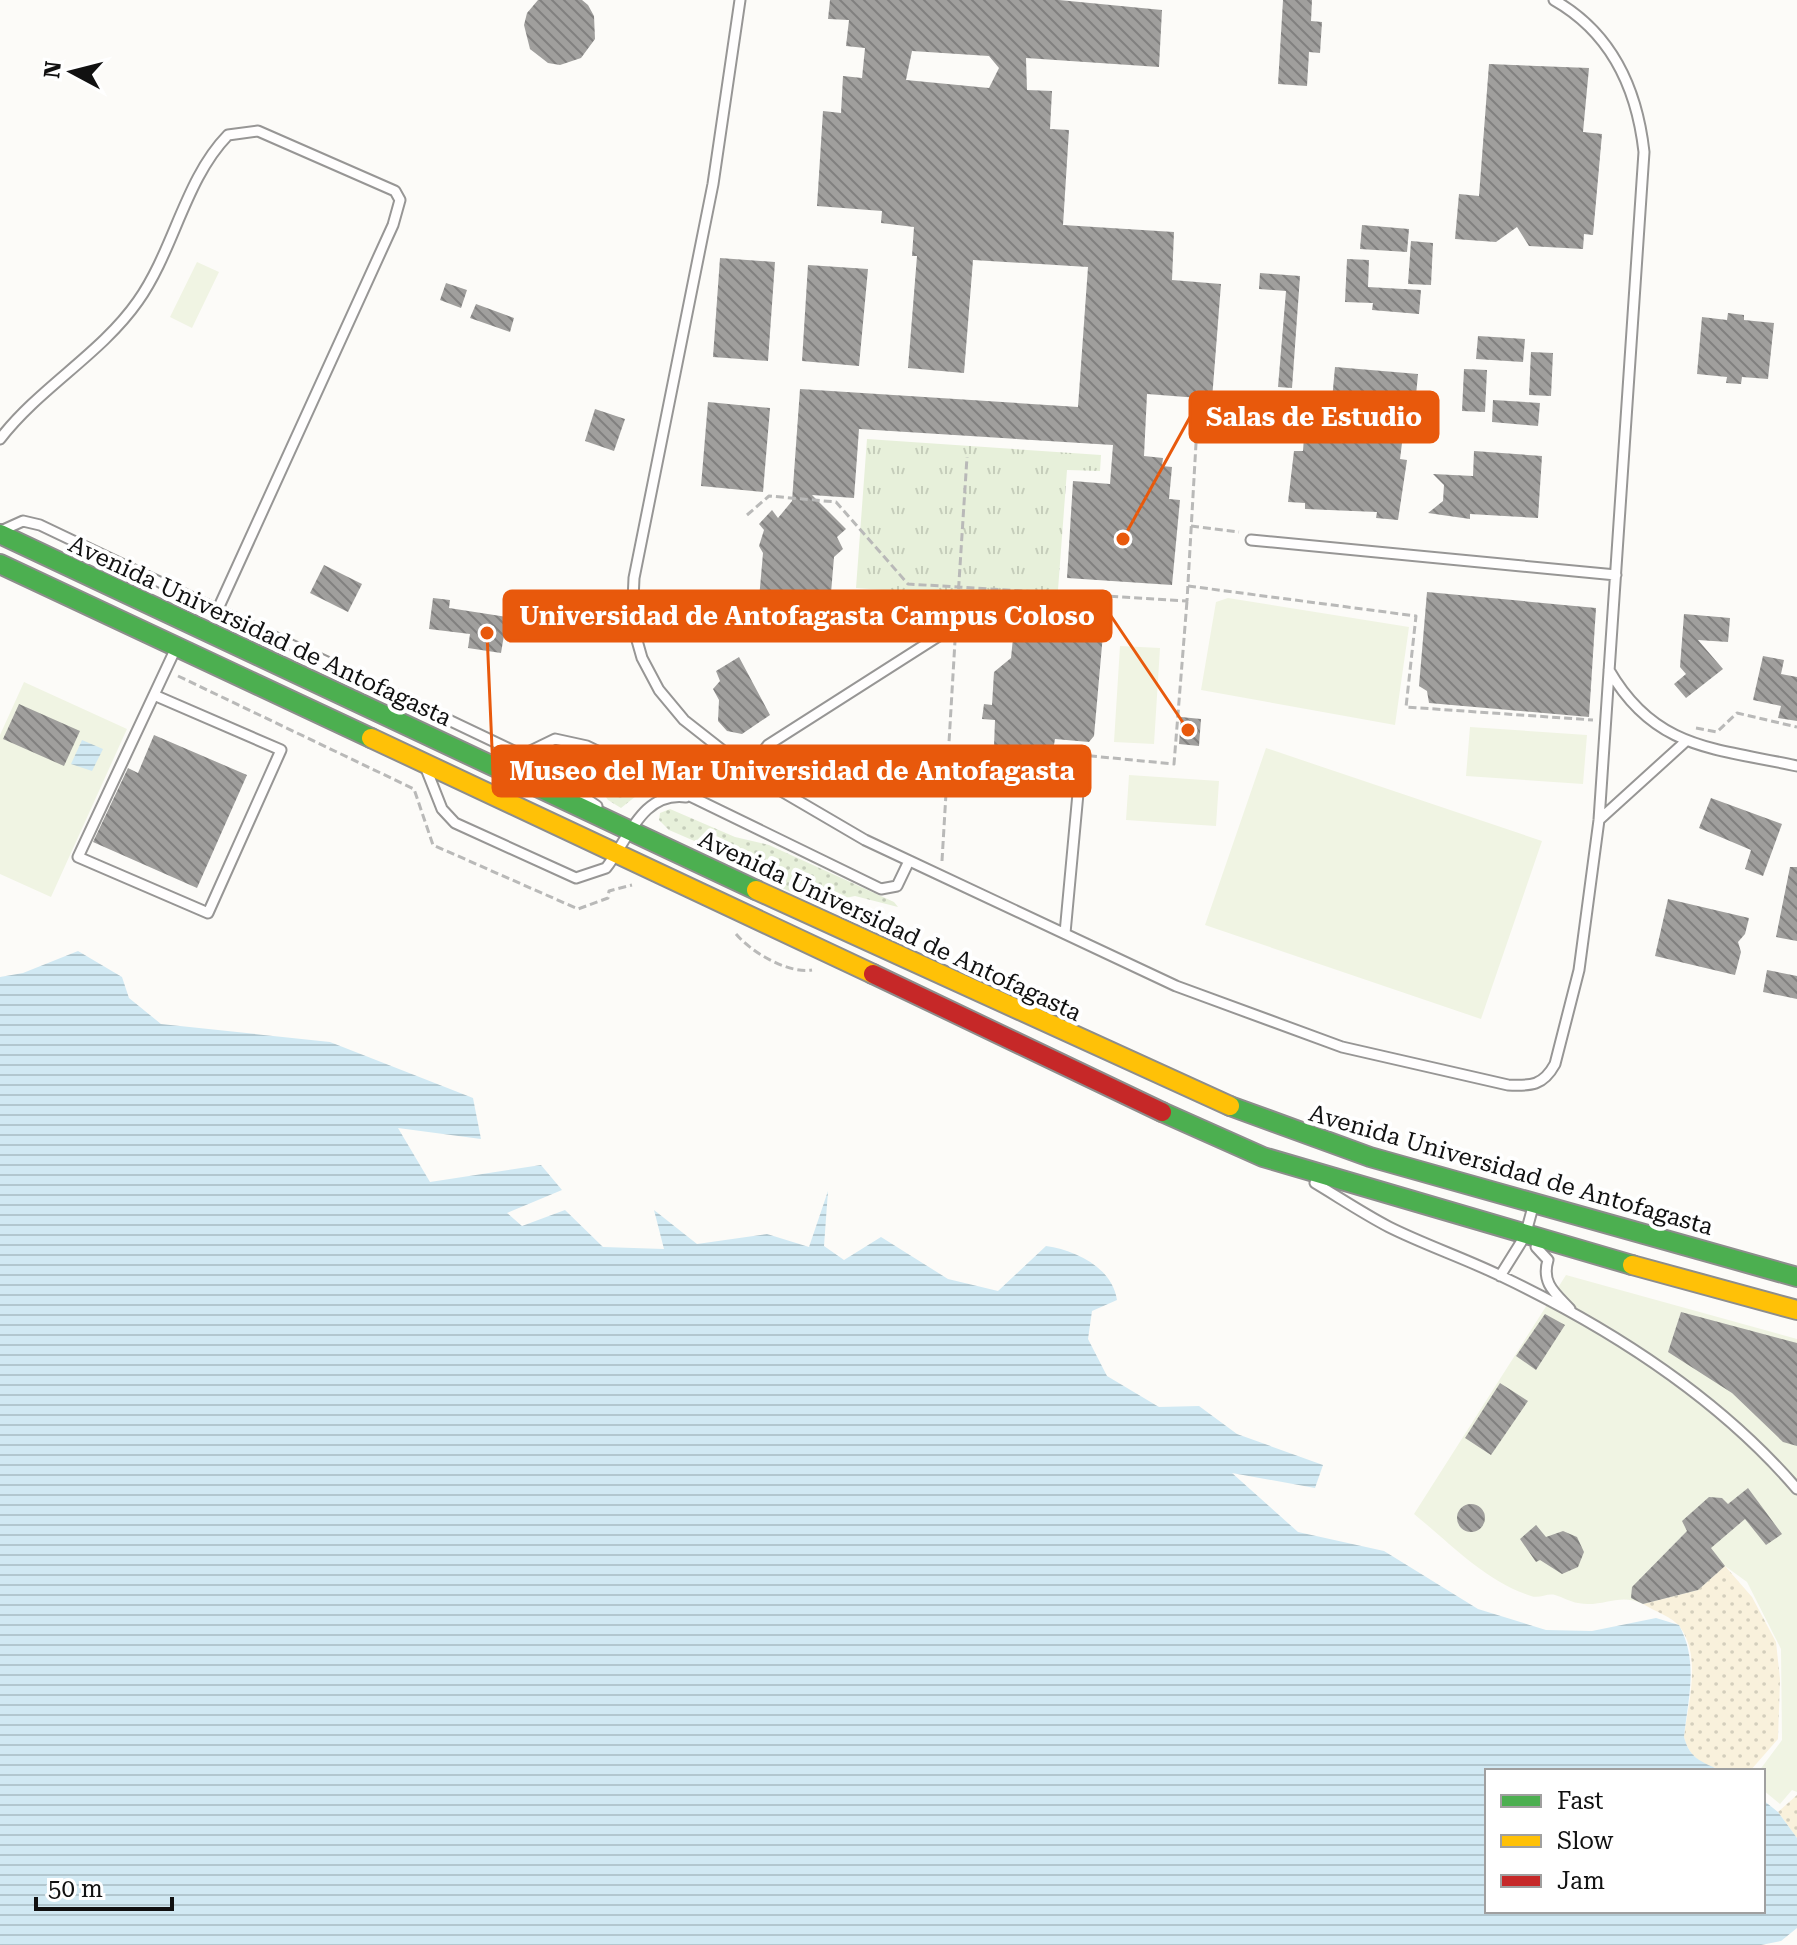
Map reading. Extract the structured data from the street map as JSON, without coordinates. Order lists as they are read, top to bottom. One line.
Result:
{"streets":{"main road":["Avenida Universidad de Antofagasta"]},"places":["Salas de Estudio","Museo del Mar Universidad de Antofagasta","Universidad de Antofagasta Campus Coloso"],"legend":["Fast","Slow","Jam"],"scale_bar":"50 m","north":"left"}
